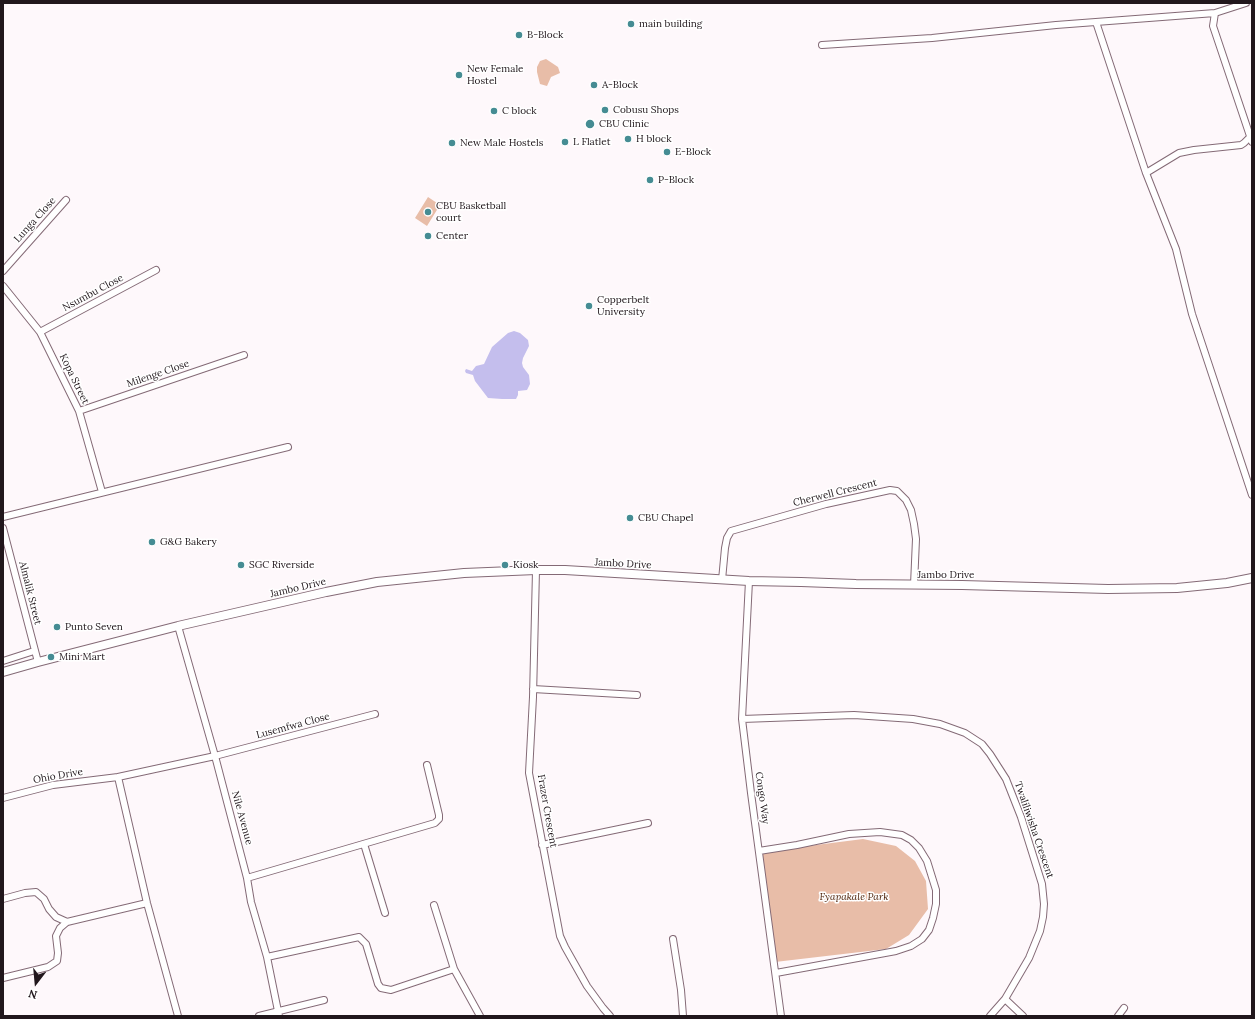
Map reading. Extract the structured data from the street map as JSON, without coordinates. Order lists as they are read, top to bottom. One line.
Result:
{"streets":{"main road":["Jambo Drive"],"street":["Lunga Close","Nsumbu Close","Milenge Close","Kopa Street","Cherwell Crescent","Almalik Street","Lusemfwa Close","Ohio Drive","Congo Way","Frazer Crescent","Nile Avenue","Twaliliwisha Crescent"]},"crossings":[["Nsumbu Close","Kopa Street"],["Milenge Close","Kopa Street"],["Cherwell Crescent","Jambo Drive"],["Jambo Drive","Almalik Street"],["Jambo Drive","Congo Way"],["Jambo Drive","Frazer Crescent"],["Jambo Drive","Nile Avenue"],["Lusemfwa Close","Ohio Drive"],["Lusemfwa Close","Nile Avenue"],["Congo Way","Twaliliwisha Crescent"]],"parks":["Fyapakale Park"],"places":["main building","B-Block","New Female Hostel","A-Block","Cobusu Shops","C block","CBU Clinic","H block","L Flatlet","New Male Hostels","E-Block","P-Block","CBU Basketball court","Center","Copperbelt University","CBU Chapel","G&G Bakery","SGC Riverside","Kiosk","Punto Seven","Mini Mart"],"north":"bottom"}
